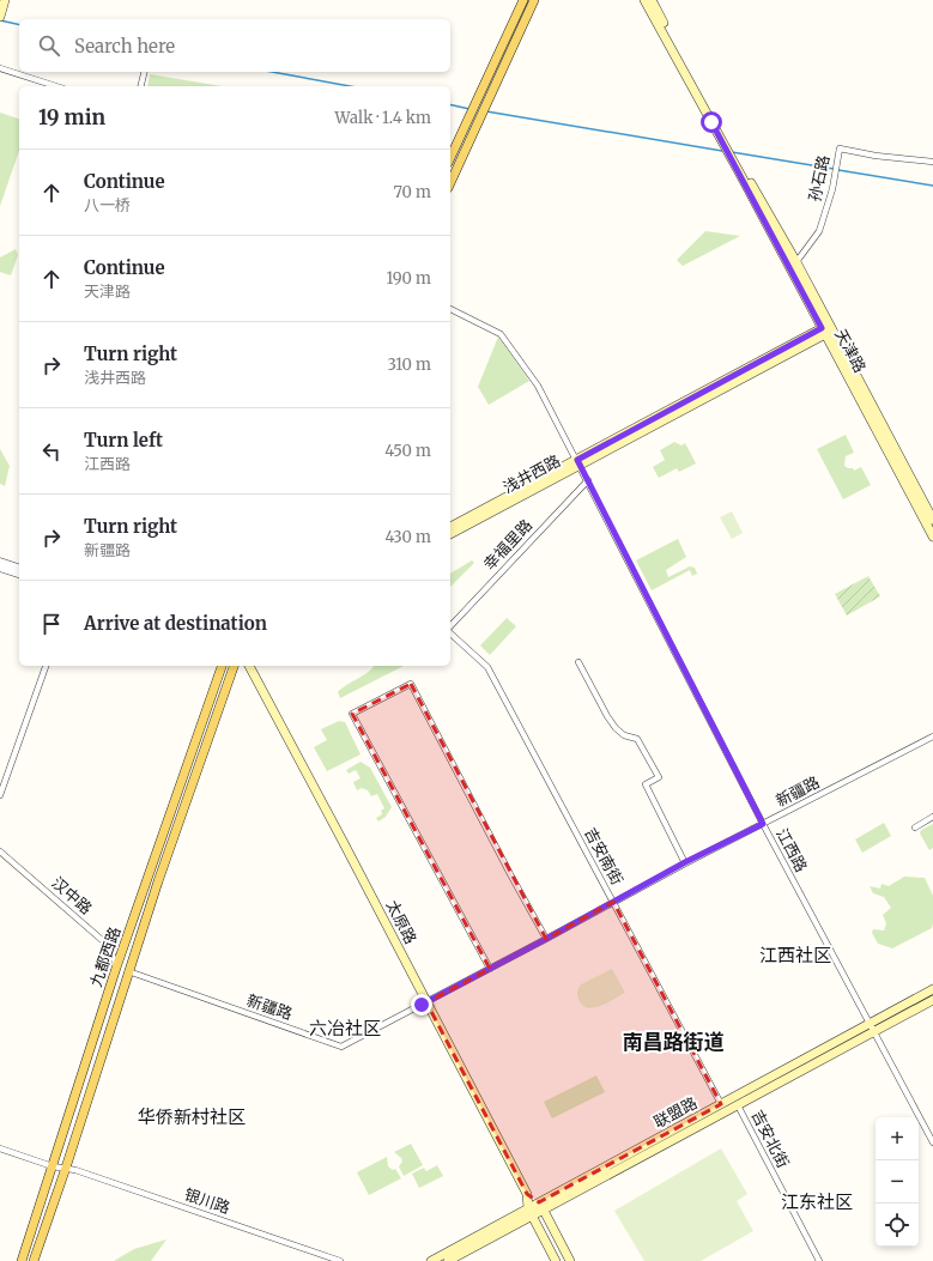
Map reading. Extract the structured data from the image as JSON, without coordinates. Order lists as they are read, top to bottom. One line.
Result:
{"streets":{"main road":["天津路","浅井西路","太原路","九都西路","联盟路"],"street":["孙石路","幸福里路","新疆路","江西路","吉安南街","汉中路","吉安北街","银川路"]},"crossings":[["孙石路","天津路"],["天津路","浅井西路"],["浅井西路","江西路"],["幸福里路","江西路"],["新疆路","江西路"],["新疆路","吉安南街"],["新疆路","太原路"],["新疆路","九都西路"],["江西路","联盟路"],["吉安南街","联盟路"],["汉中路","九都西路"],["太原路","联盟路"],["九都西路","银川路"],["联盟路","吉安北街"]],"districts":["江西社区","六冶社区","南昌路街道","华侨新村社区","江东社区"],"page":{"search":"Search here","heading":["19 min","Walk · 1.4 km"],"list":[["Continue","八一桥","70 m"],["Continue","天津路","190 m"],["Turn right","浅井西路","310 m"],["Turn left","江西路","450 m"],["Turn right","新疆路","430 m"],"Arrive at destination"],"map_buttons":["+","−"]}}
